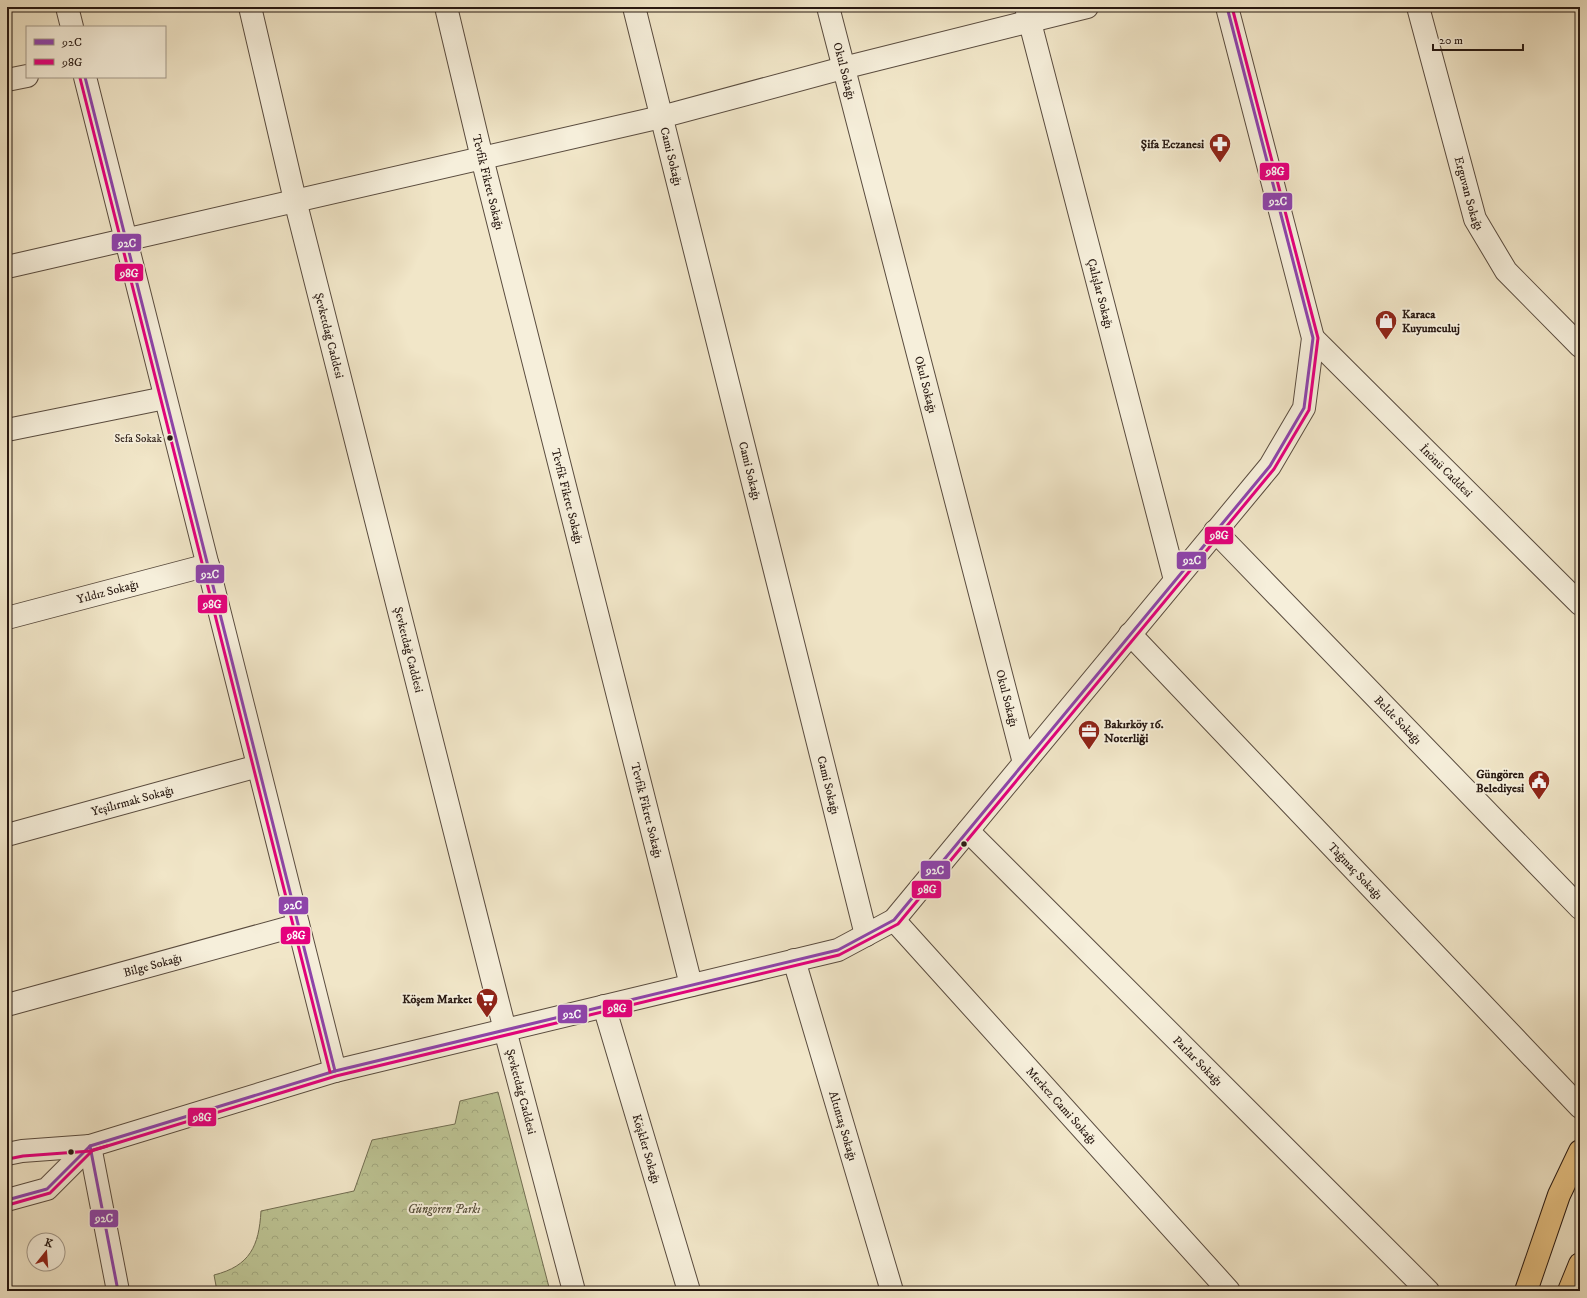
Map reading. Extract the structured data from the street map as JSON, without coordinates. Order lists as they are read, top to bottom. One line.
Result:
{"streets":{"street":["Okul Sokağı","Cami Sokağı","Tevfik Fikret Sokağı","Erguvan Sokağı","Çalışlar Sokağı","Şevketdağ Caddesi","İnönü Caddesi","Yıldız Sokağı","Belde Sokağı","Yeşilırmak Sokağı","Tağmaç Sokağı","Bilge Sokağı","Parlar Sokağı","Merkez Cami Sokağı","Altıntaş Sokağı","Köşkler Sokağı"]},"parks":["Güngören Parkı"],"places":{"pharmacy":["Şifa Eczanesi"],"shop":["Karaca Kuyumculuj"],"other":["Sefa Sokak"],"office":["Bakırköy 16. Noterliği"],"public building":["Güngören Belediyesi"],"supermarket":["Köşem Market"]},"lines":["transit line 92C","transit line 98G"],"legend":["92C","98G"],"scale_bar":"20 m","north":"top"}
